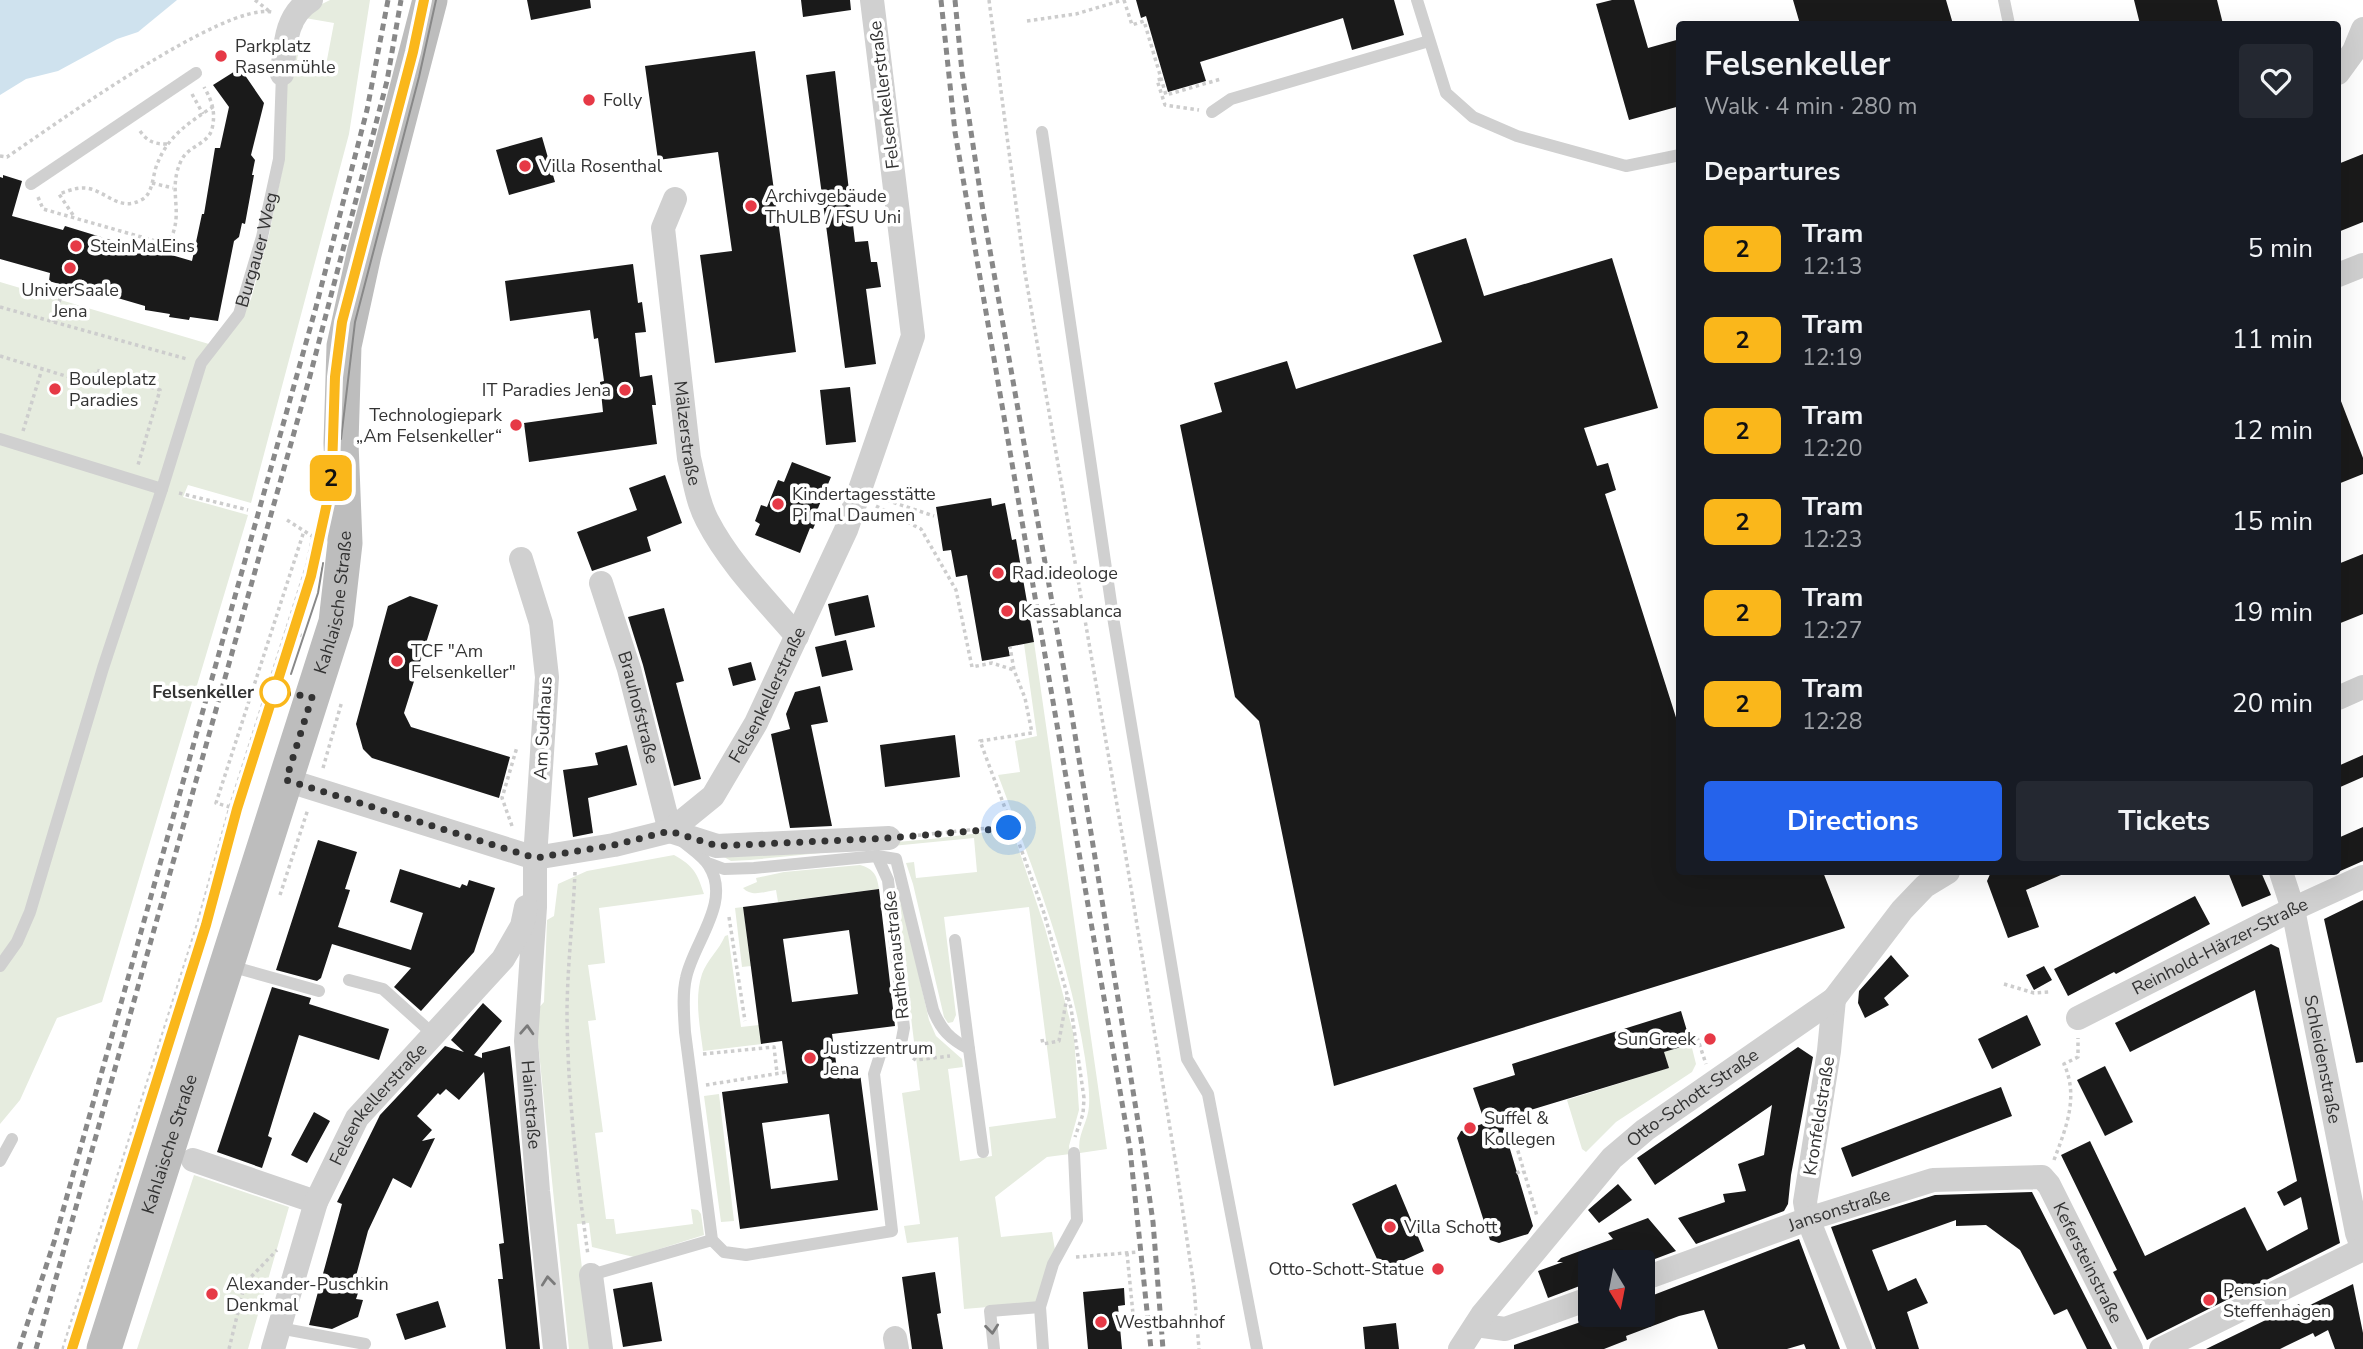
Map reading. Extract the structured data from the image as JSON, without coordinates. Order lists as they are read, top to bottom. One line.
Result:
{"streets":{"main road":["Kahlaische Straße"],"street":["Felsenkellerstraße","Burgauer Weg","Mälzerstraße","Brauhofstraße","Am Sudhaus","Reinhold-Härzer-Straße","Schleidenstraße","Otto-Schott-Straße","Hainstraße","Kronfeldstraße","Jansonstraße","Kefersteinstraße"],"lane":["Rathenaustraße"]},"crossings":[["Felsenkellerstraße","Mälzerstraße"],["Felsenkellerstraße","Brauhofstraße"],["Felsenkellerstraße","Am Sudhaus"],["Felsenkellerstraße","Hainstraße"],["Am Sudhaus","Hainstraße"],["Reinhold-Härzer-Straße","Schleidenstraße"],["Otto-Schott-Straße","Kronfeldstraße"],["Kronfeldstraße","Jansonstraße"],["Jansonstraße","Kefersteinstraße"]],"one_way":["Hainstraße"],"places":["Parkplatz Rasenmühle","Folly","Villa Rosenthal","Archivgebäude ThULB / FSU Uni","SteinMalEins","UniverSaale Jena","Bouleplatz Paradies","IT Paradies Jena","Technologiepark „Am Felsenkeller“","Kindertagesstätte Pi mal Daumen","Rad.ideologe","Kassablanca","TCF \"Am Felsenkeller\"","Felsenkeller","SunGreek","Justizzentrum Jena","Suffel & Kollegen","Villa Schott","Otto-Schott-Statue","Alexander-Puschkin Denkmal","Pension Steffenhagen","Westbahnhof"],"lines":["tram line 2"],"north":"bottom","page":{"on_map":"2","heading":[["Felsenkeller","Walk · 4 min · 280 m"],"Departures"],"list":[{"mark":"2","name":"Tram","note":"12:13","value":"5 min"},{"mark":"2","name":"Tram","note":"12:19","value":"11 min"},{"mark":"2","name":"Tram","note":"12:20","value":"12 min"},{"mark":"2","name":"Tram","note":"12:23","value":"15 min"},{"mark":"2","name":"Tram","note":"12:27","value":"19 min"},{"mark":"2","name":"Tram","note":"12:28","value":"20 min"}],"buttons":["Directions","Tickets"]}}
